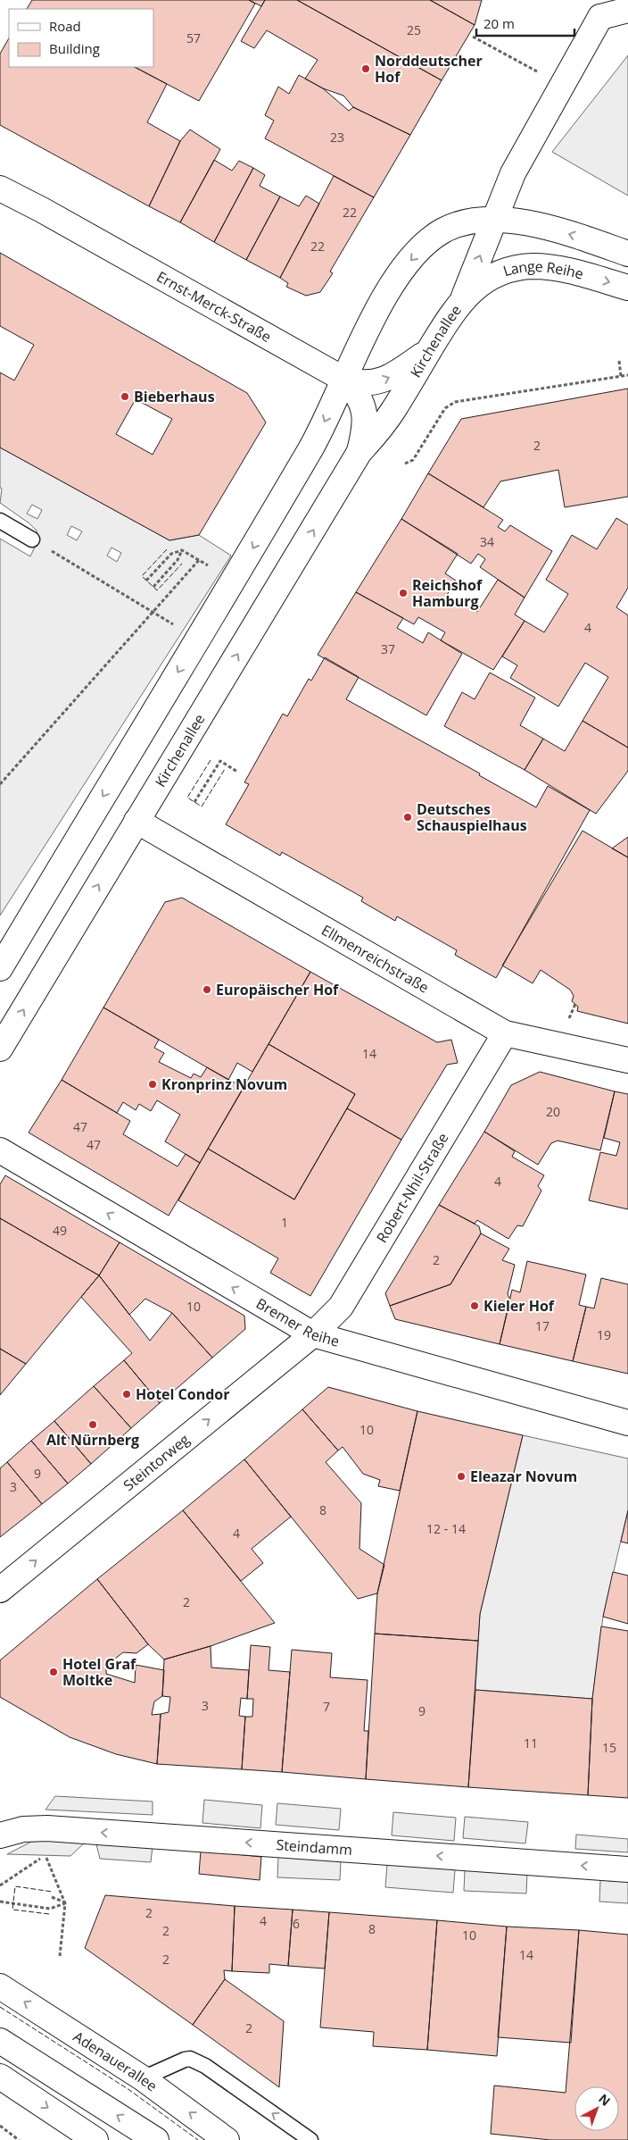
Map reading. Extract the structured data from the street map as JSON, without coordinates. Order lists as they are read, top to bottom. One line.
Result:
{"streets":{"street":["Lange Reihe","Ernst-Merck-Straße","Kirchenallee","Ellmenreichstraße","Robert-Nhil-Straße","Bremer Reihe","Steintorweg","Steindamm","Adenauerallee"]},"crossings":[["Lange Reihe","Kirchenallee"],["Ernst-Merck-Straße","Kirchenallee"],["Kirchenallee","Ellmenreichstraße"],["Ellmenreichstraße","Robert-Nhil-Straße"],["Robert-Nhil-Straße","Bremer Reihe"],["Robert-Nhil-Straße","Steintorweg"],["Bremer Reihe","Steintorweg"]],"one_way":["Bremer Reihe","Steintorweg","Steindamm"],"places":["Norddeutscher Hof","Bieberhaus","Reichshof Hamburg","Deutsches Schauspielhaus","Europäischer Hof","Kronprinz Novum","Kieler Hof","Hotel Condor","Alt Nürnberg","Eleazar Novum","Hotel Graf Moltke"],"house_numbers":["25","57","23","22","22","2","34","4","37","14","20","47","47","4","1","49","2","10","17","19","10","9","3","8","12 - 14","4","2","3","7","9","11","15","2","4","6","8","2","10","14","2","2"],"legend":["Road","Building"],"scale_bar":"20 m","north":"top right"}
